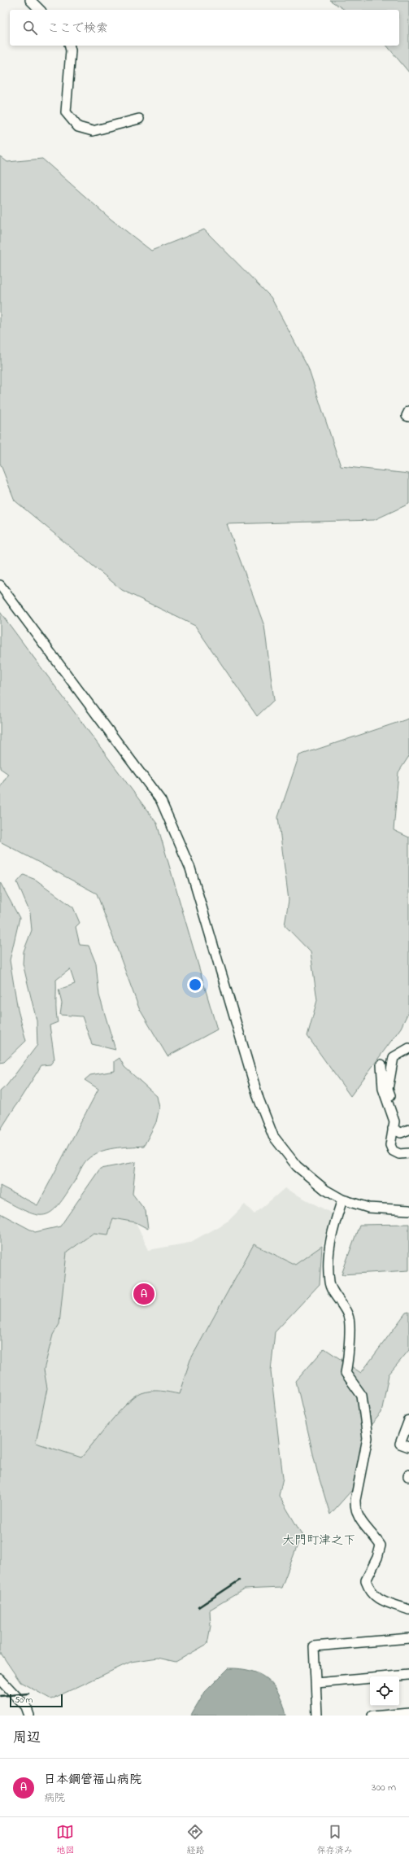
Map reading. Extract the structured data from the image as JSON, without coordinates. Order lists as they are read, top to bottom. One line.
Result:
{"districts":["大門町津之下"],"scale_bar":"50 m","page":{"search":"ここで検索","pins":"A","scale":"50 m","heading":"周辺","list":[{"mark":"A","name":"日本鋼管福山病院","note":"病院","value":"300 m"}],"nav":["地図","経路","保存済み"]}}
